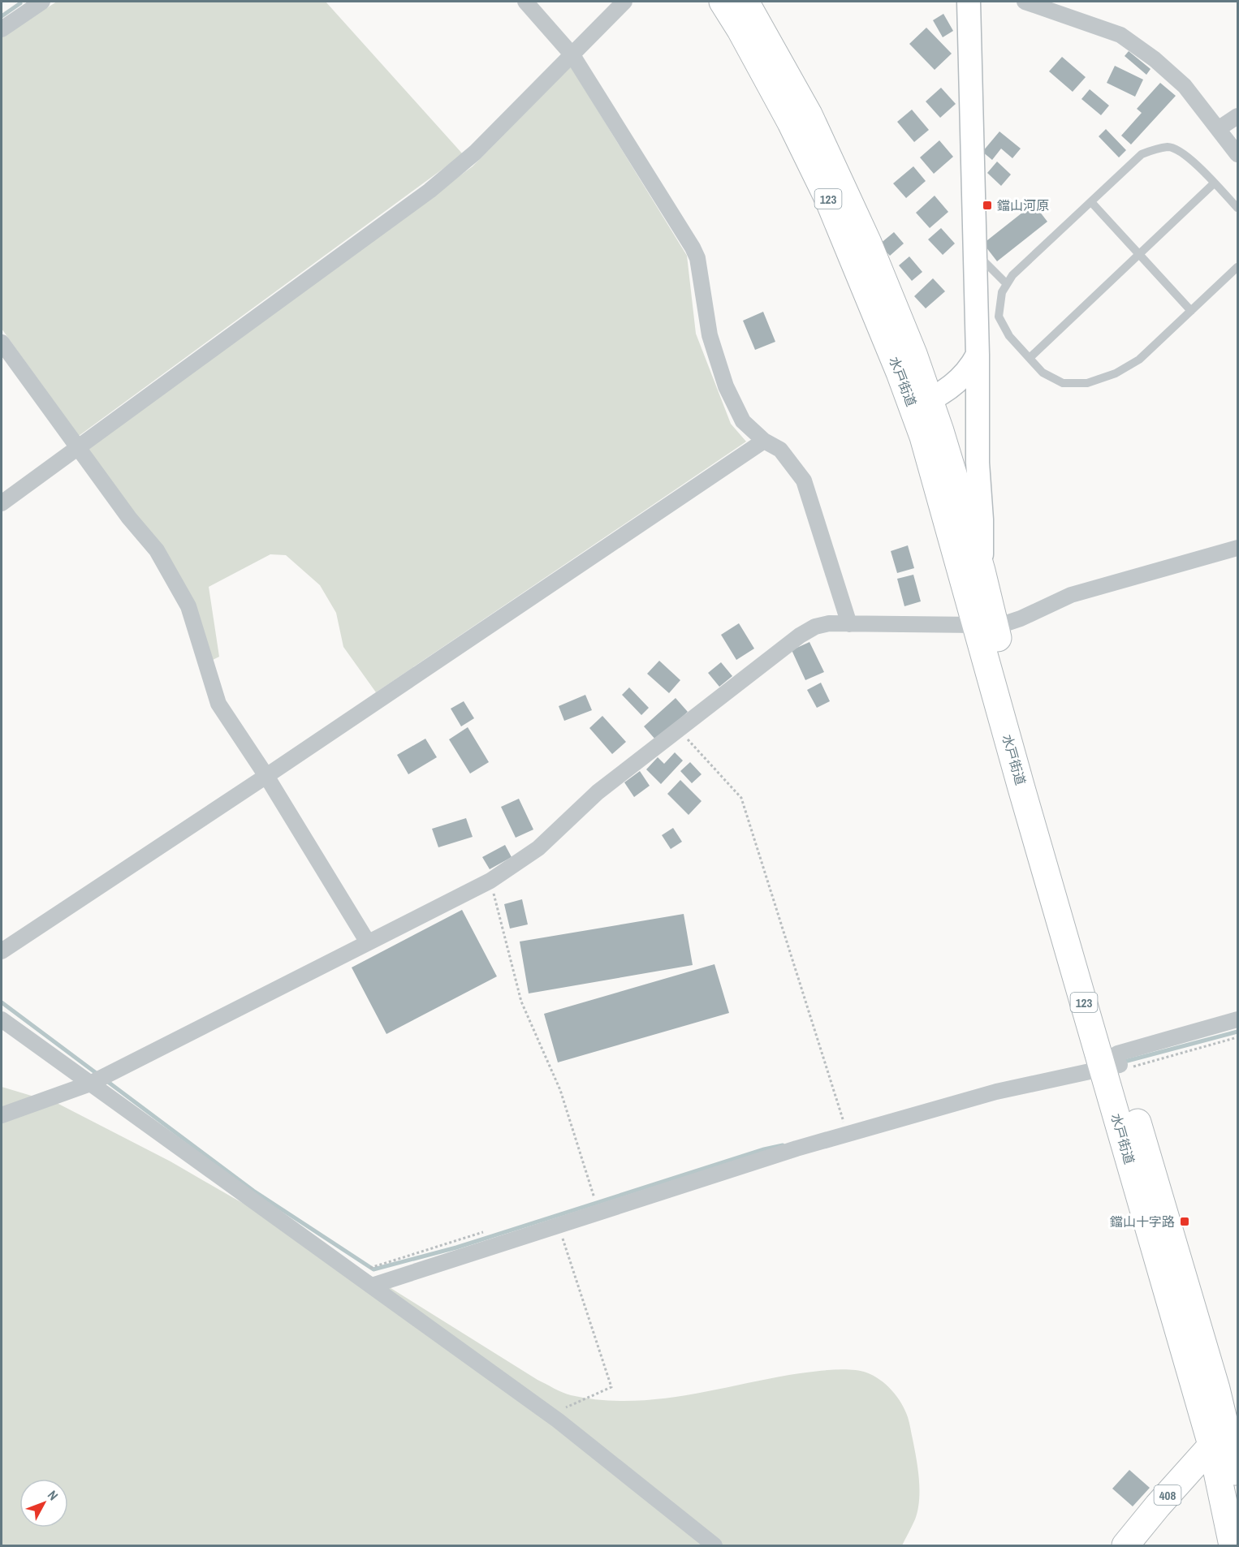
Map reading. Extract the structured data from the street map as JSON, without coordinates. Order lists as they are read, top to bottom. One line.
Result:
{"streets":{"highway":["123","水戸街道","408"]},"crossings":[["水戸街道","408"]],"places":{"transit":["鐺山河原","鐺山十字路"]},"north":"top right"}
